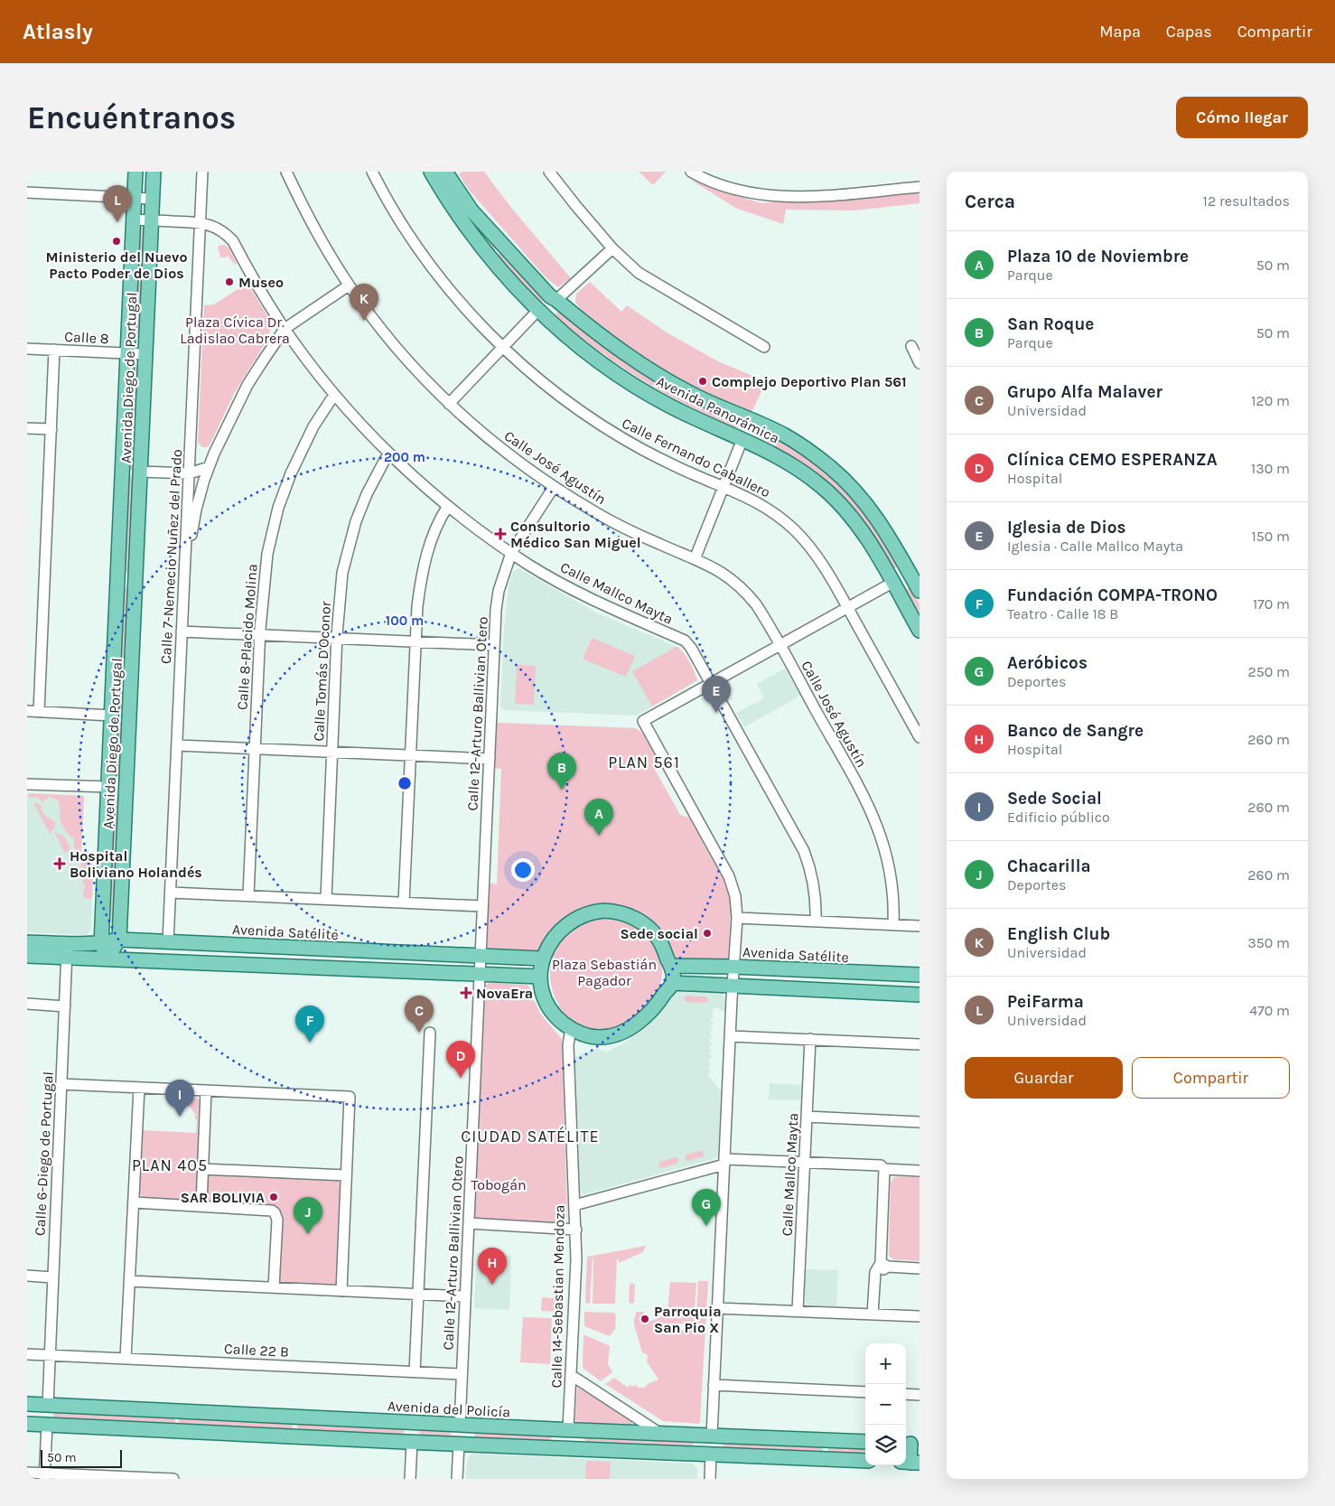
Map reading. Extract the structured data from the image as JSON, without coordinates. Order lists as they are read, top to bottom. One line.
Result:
{"streets":{"main road":["Avenida Diego de Portugal","Avenida Panorámica","Avenida Satélite","Avenida del Policía"],"street":["Calle 8","Calle Fernando Caballero","Calle José Agustín","Calle 7-Nemecio Nuñez del Prado","Calle Mallco Mayta","Calle 8-Placido Molina","Calle Tomás D'Oconor","Calle 12-Arturo Ballivian Otero","Calle 6-Diego de Portugal","Calle 14-Sebastian Mendoza","Calle 22 B"]},"crossings":[["Calle 8","Avenida Diego de Portugal"],["Avenida Diego de Portugal","Calle Mallco Mayta"],["Avenida Diego de Portugal","Avenida Satélite"],["Calle José Agustín","Calle 12-Arturo Ballivian Otero"],["Calle 7-Nemecio Nuñez del Prado","Calle Mallco Mayta"],["Calle 7-Nemecio Nuñez del Prado","Avenida Satélite"],["Calle Mallco Mayta","Calle 8-Placido Molina"],["Calle Mallco Mayta","Calle Tomás D'Oconor"],["Calle Mallco Mayta","Calle 12-Arturo Ballivian Otero"],["Calle 12-Arturo Ballivian Otero","Avenida Satélite"],["Calle 12-Arturo Ballivian Otero","Calle 22 B"],["Calle 12-Arturo Ballivian Otero","Avenida del Policía"],["Avenida Satélite","Calle 6-Diego de Portugal"],["Avenida Satélite","Calle 14-Sebastian Mendoza"],["Calle 6-Diego de Portugal","Calle 22 B"],["Calle 6-Diego de Portugal","Avenida del Policía"],["Calle 14-Sebastian Mendoza","Avenida del Policía"]],"districts":["PLAN 561","CIUDAD SATÉLITE","PLAN 405"],"parks":["Plaza Cívica Dr. Ladislao Cabrera","Plaza Sebastián Pagador","Tobogán"],"places":{"other":["Ministerio del Nuevo Pacto Poder de Dios","Museo","Complejo Deportivo Plan 561","Sede social","SAR BOLIVIA","Parroquia San Pio X"],"health":["Consultorio Médico San Miguel","Hospital Boliviano Holandés","NovaEra"]},"scale_bar":"50 m","page":{"header":"Atlasly","nav":["Mapa","Capas","Compartir"],"buttons":["Cómo llegar",["Guardar","Compartir"]],"title":"Encuéntranos","heading":["Cerca","12 resultados"],"pins":["L","K","E","B","A","C","F","D","I","G","J","H"],"list":[{"mark":"A","name":"Plaza 10 de Noviembre","note":"Parque","value":"50 m"},{"mark":"B","name":"San Roque","note":"Parque","value":"50 m"},{"mark":"C","name":"Grupo Alfa Malaver","note":"Universidad","value":"120 m"},{"mark":"D","name":"Clínica CEMO ESPERANZA","note":"Hospital","value":"130 m"},{"mark":"E","name":"Iglesia de Dios","note":"Iglesia · Calle Mallco Mayta","value":"150 m"},{"mark":"F","name":"Fundación COMPA-TRONO","note":"Teatro · Calle 18 B","value":"170 m"},{"mark":"G","name":"Aeróbicos","note":"Deportes","value":"250 m"},{"mark":"H","name":"Banco de Sangre","note":"Hospital","value":"260 m"},{"mark":"I","name":"Sede Social","note":"Edificio público","value":"260 m"},{"mark":"J","name":"Chacarilla","note":"Deportes","value":"260 m"},{"mark":"K","name":"English Club","note":"Universidad","value":"350 m"},{"mark":"L","name":"PeiFarma","note":"Universidad","value":"470 m"}],"map_buttons":["+","−"],"scale":"50 m"},"rings":["200 m","100 m"]}
